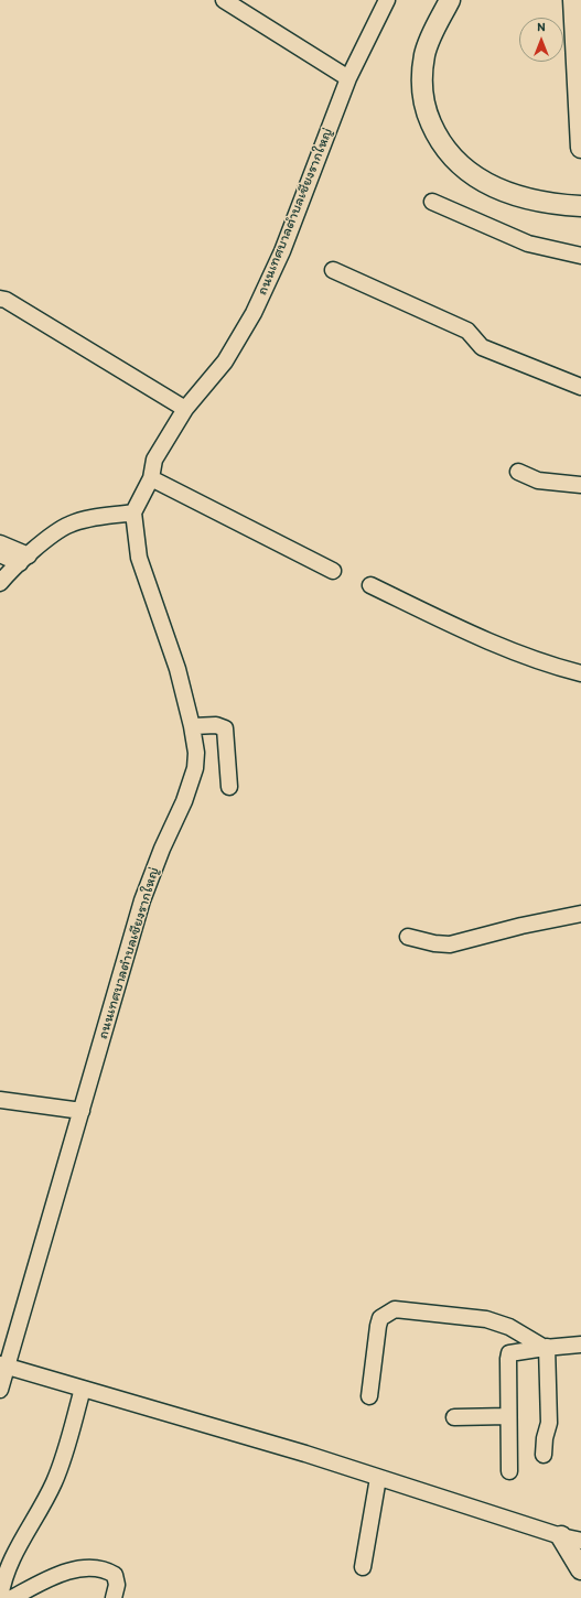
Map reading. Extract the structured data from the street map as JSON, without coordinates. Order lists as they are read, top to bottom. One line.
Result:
{"streets":{"street":["ถนนเทศบาลตำบลเชียงรากใหญ่"]},"north":"top"}
